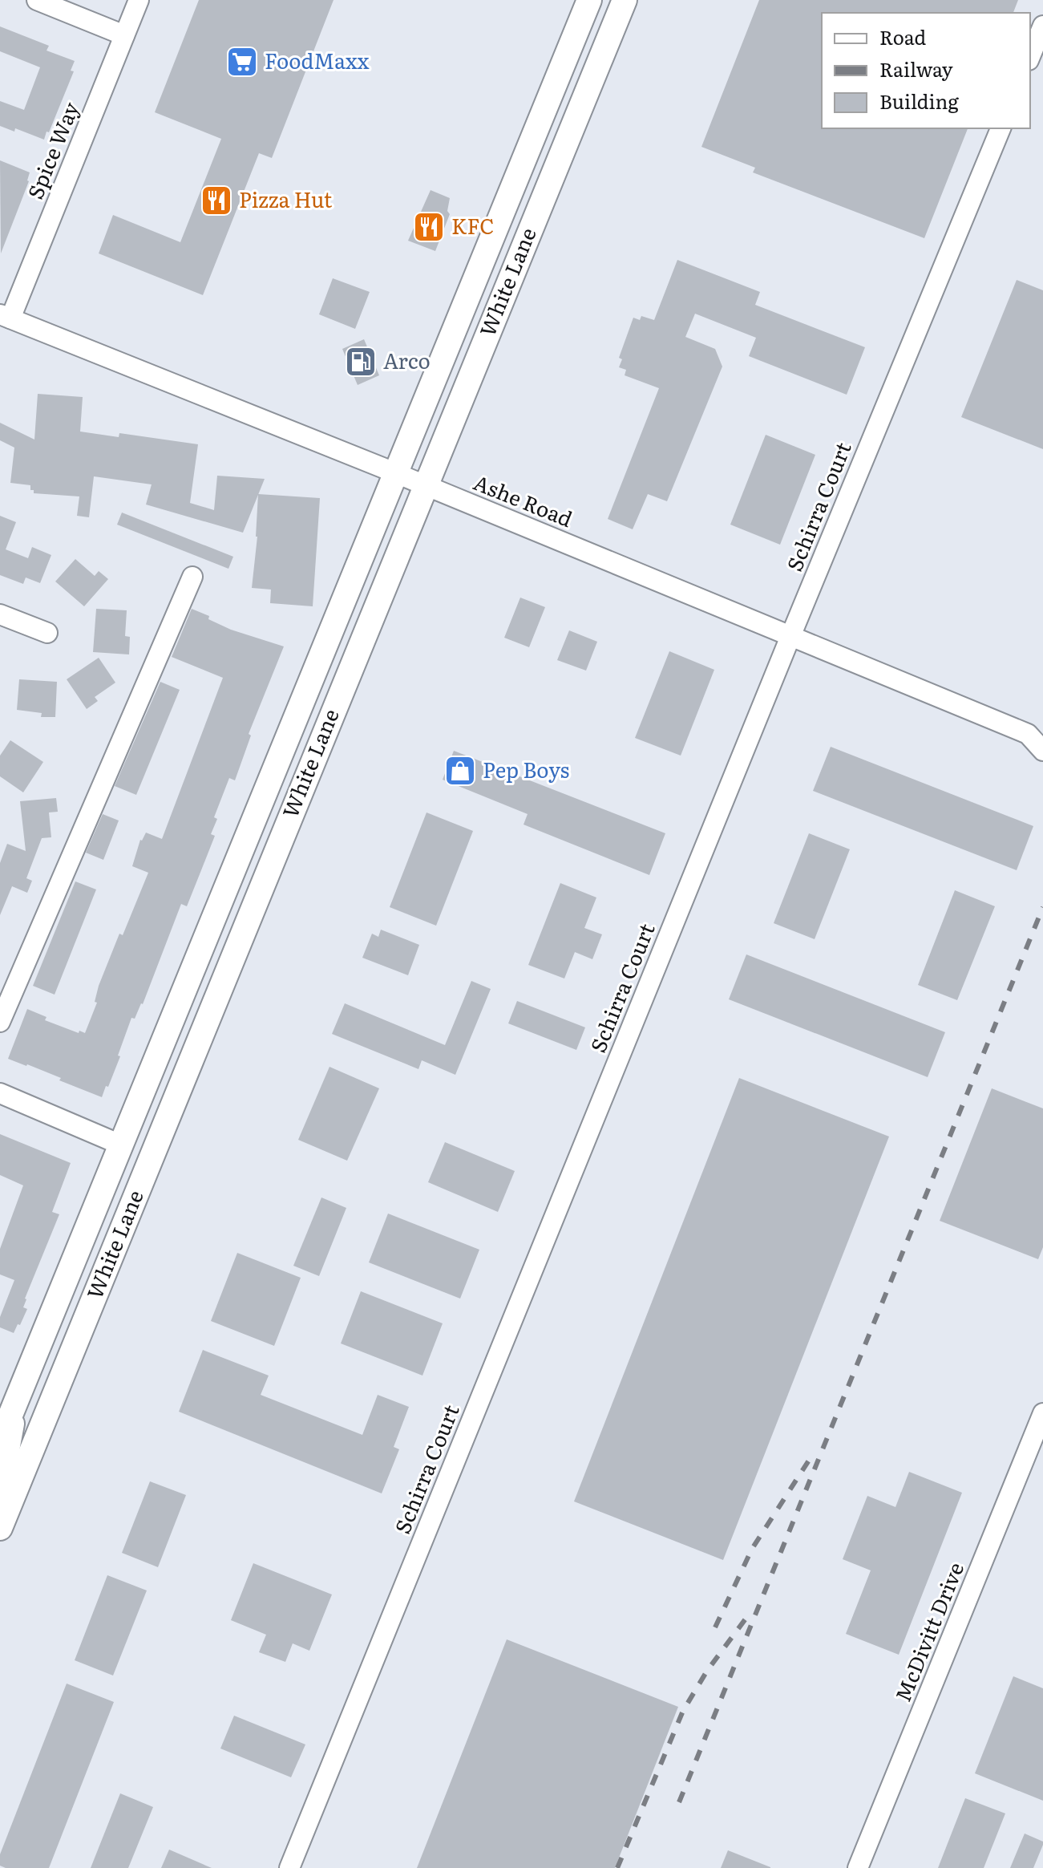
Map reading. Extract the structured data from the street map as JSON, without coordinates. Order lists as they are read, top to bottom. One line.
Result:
{"streets":{"main road":["White Lane"],"street":["Spice Way","Ashe Road","Schirra Court","McDivitt Drive"]},"crossings":[["Spice Way","Ashe Road"],["White Lane","Ashe Road"],["Ashe Road","Schirra Court"]],"places":{"supermarket":["FoodMaxx"],"restaurant":["Pizza Hut","KFC"],"fuel station":["Arco"],"shop":["Pep Boys"]},"legend":["Road","Railway","Building"]}
